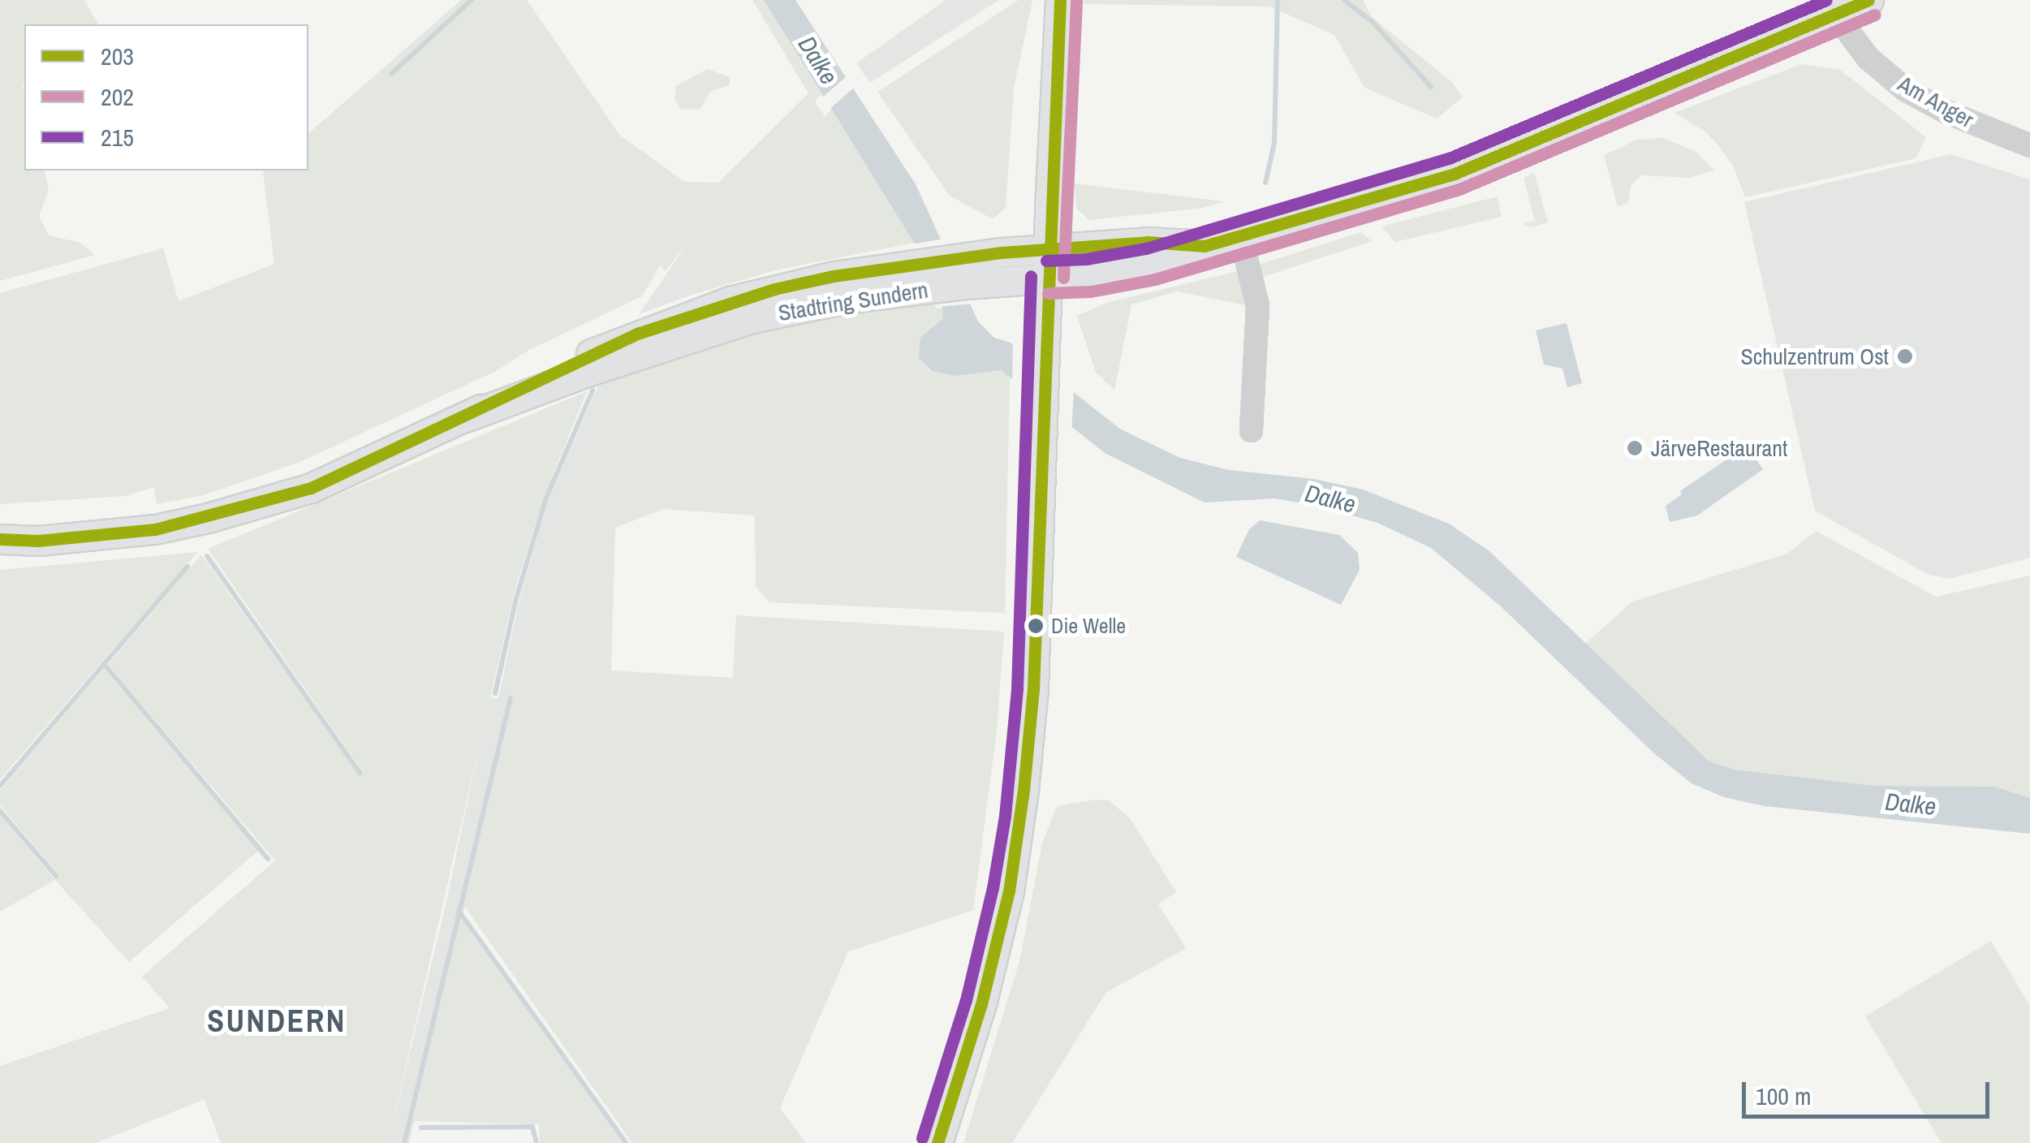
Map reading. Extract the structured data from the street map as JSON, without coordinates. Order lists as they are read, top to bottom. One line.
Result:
{"streets":{"main road":["Stadtring Sundern"],"street":["Am Anger"]},"crossings":[["Am Anger","Stadtring Sundern"]],"districts":["SUNDERN"],"water":["Dalke"],"places":["Schulzentrum Ost","JärveRestaurant","Die Welle"],"lines":["transit line 203","transit line 215","transit line 202"],"legend":["203","202","215"],"scale_bar":"100 m"}
